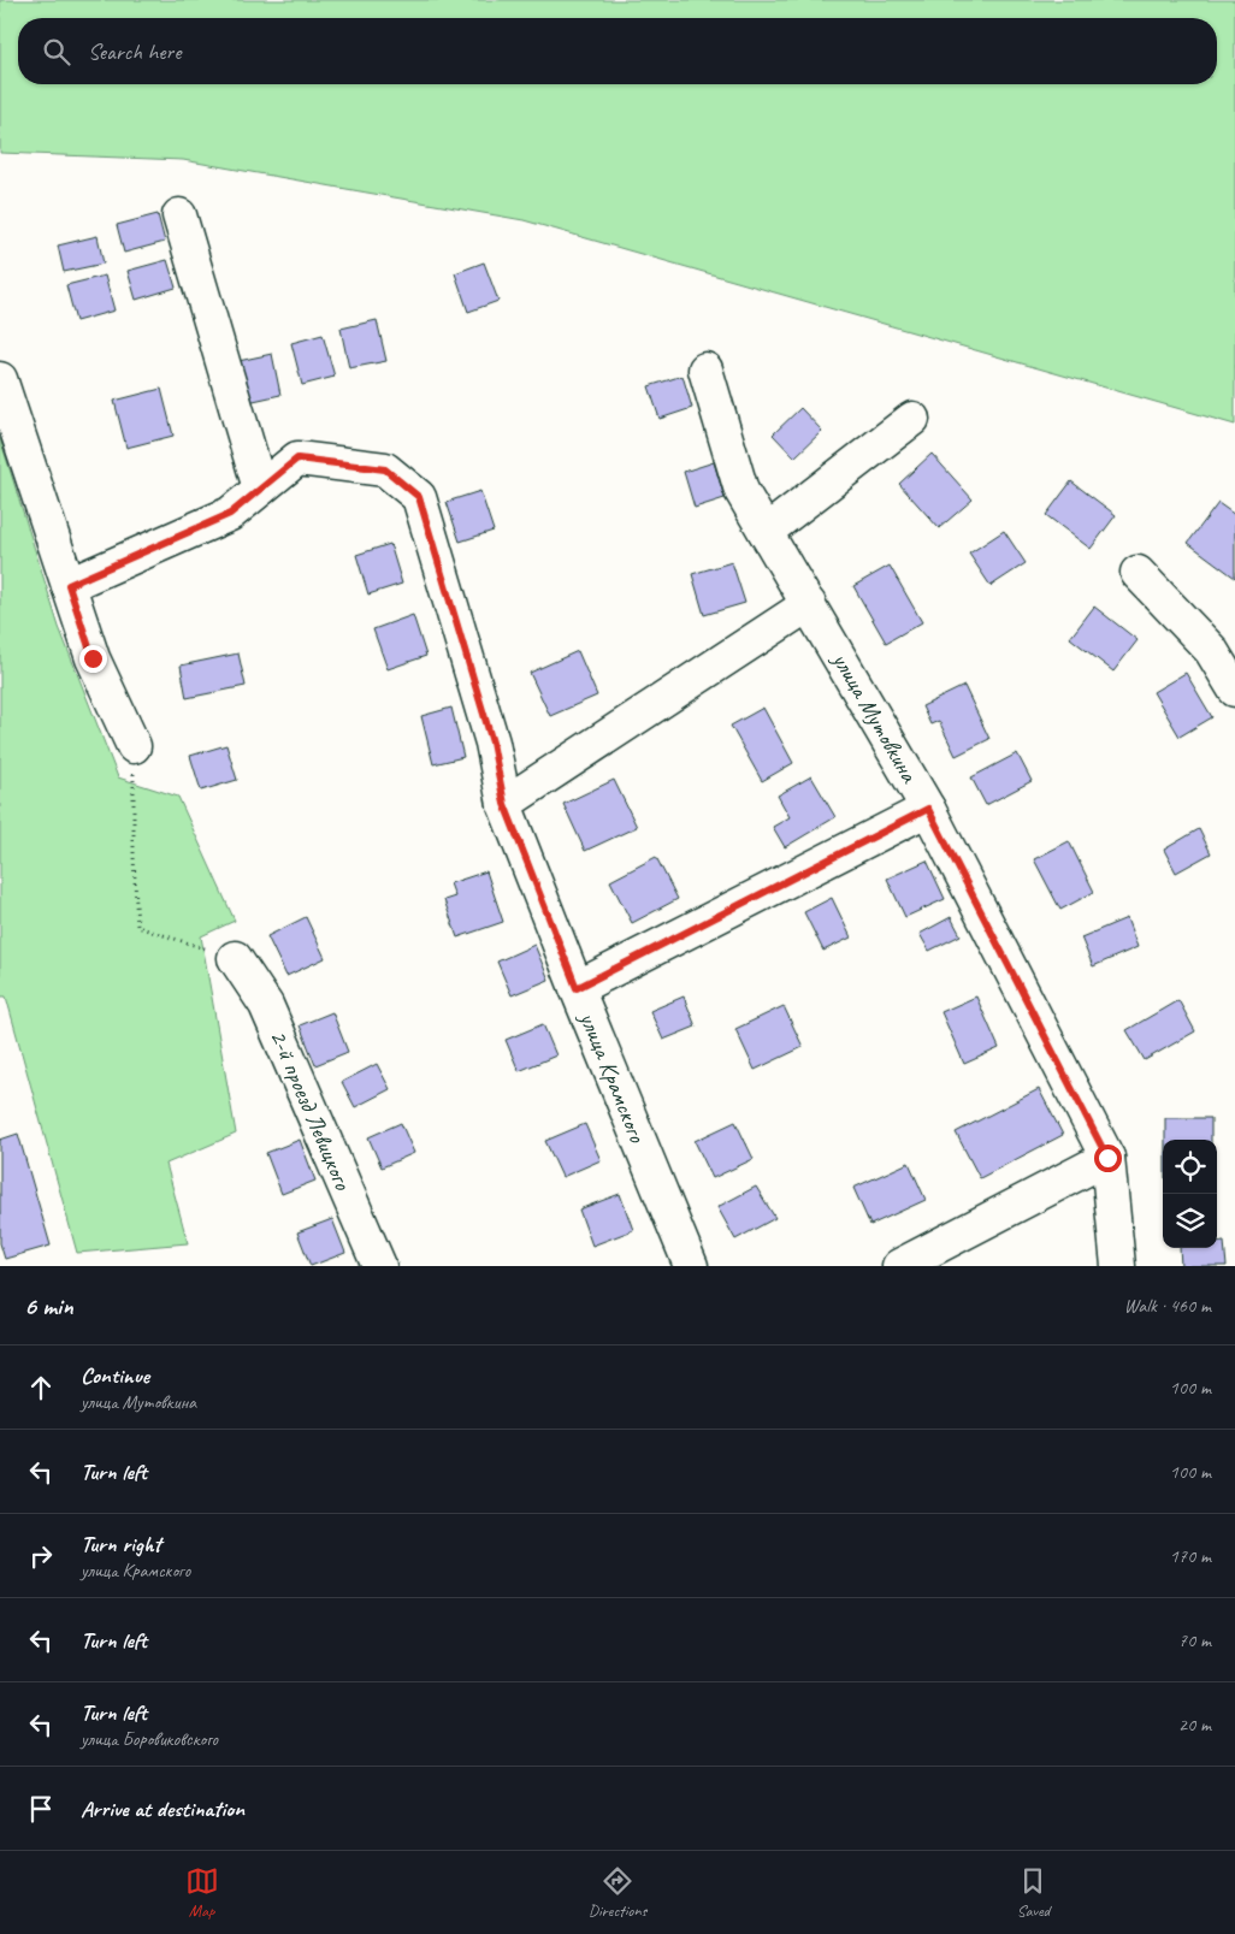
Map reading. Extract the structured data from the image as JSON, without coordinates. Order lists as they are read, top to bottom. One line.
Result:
{"streets":{"street":["улица Мутовкина","улица Крамского","2-й проезд Левицкого"]},"page":{"search":"Search here","heading":["6 min","Walk · 460 m"],"list":[["Continue","улица Мутовкина","100 m"],["Turn left","100 m"],["Turn right","улица Крамского","170 m"],["Turn left","70 m"],["Turn left","улица Боровиковского","20 m"],"Arrive at destination"],"nav":["Map","Directions","Saved"]}}
